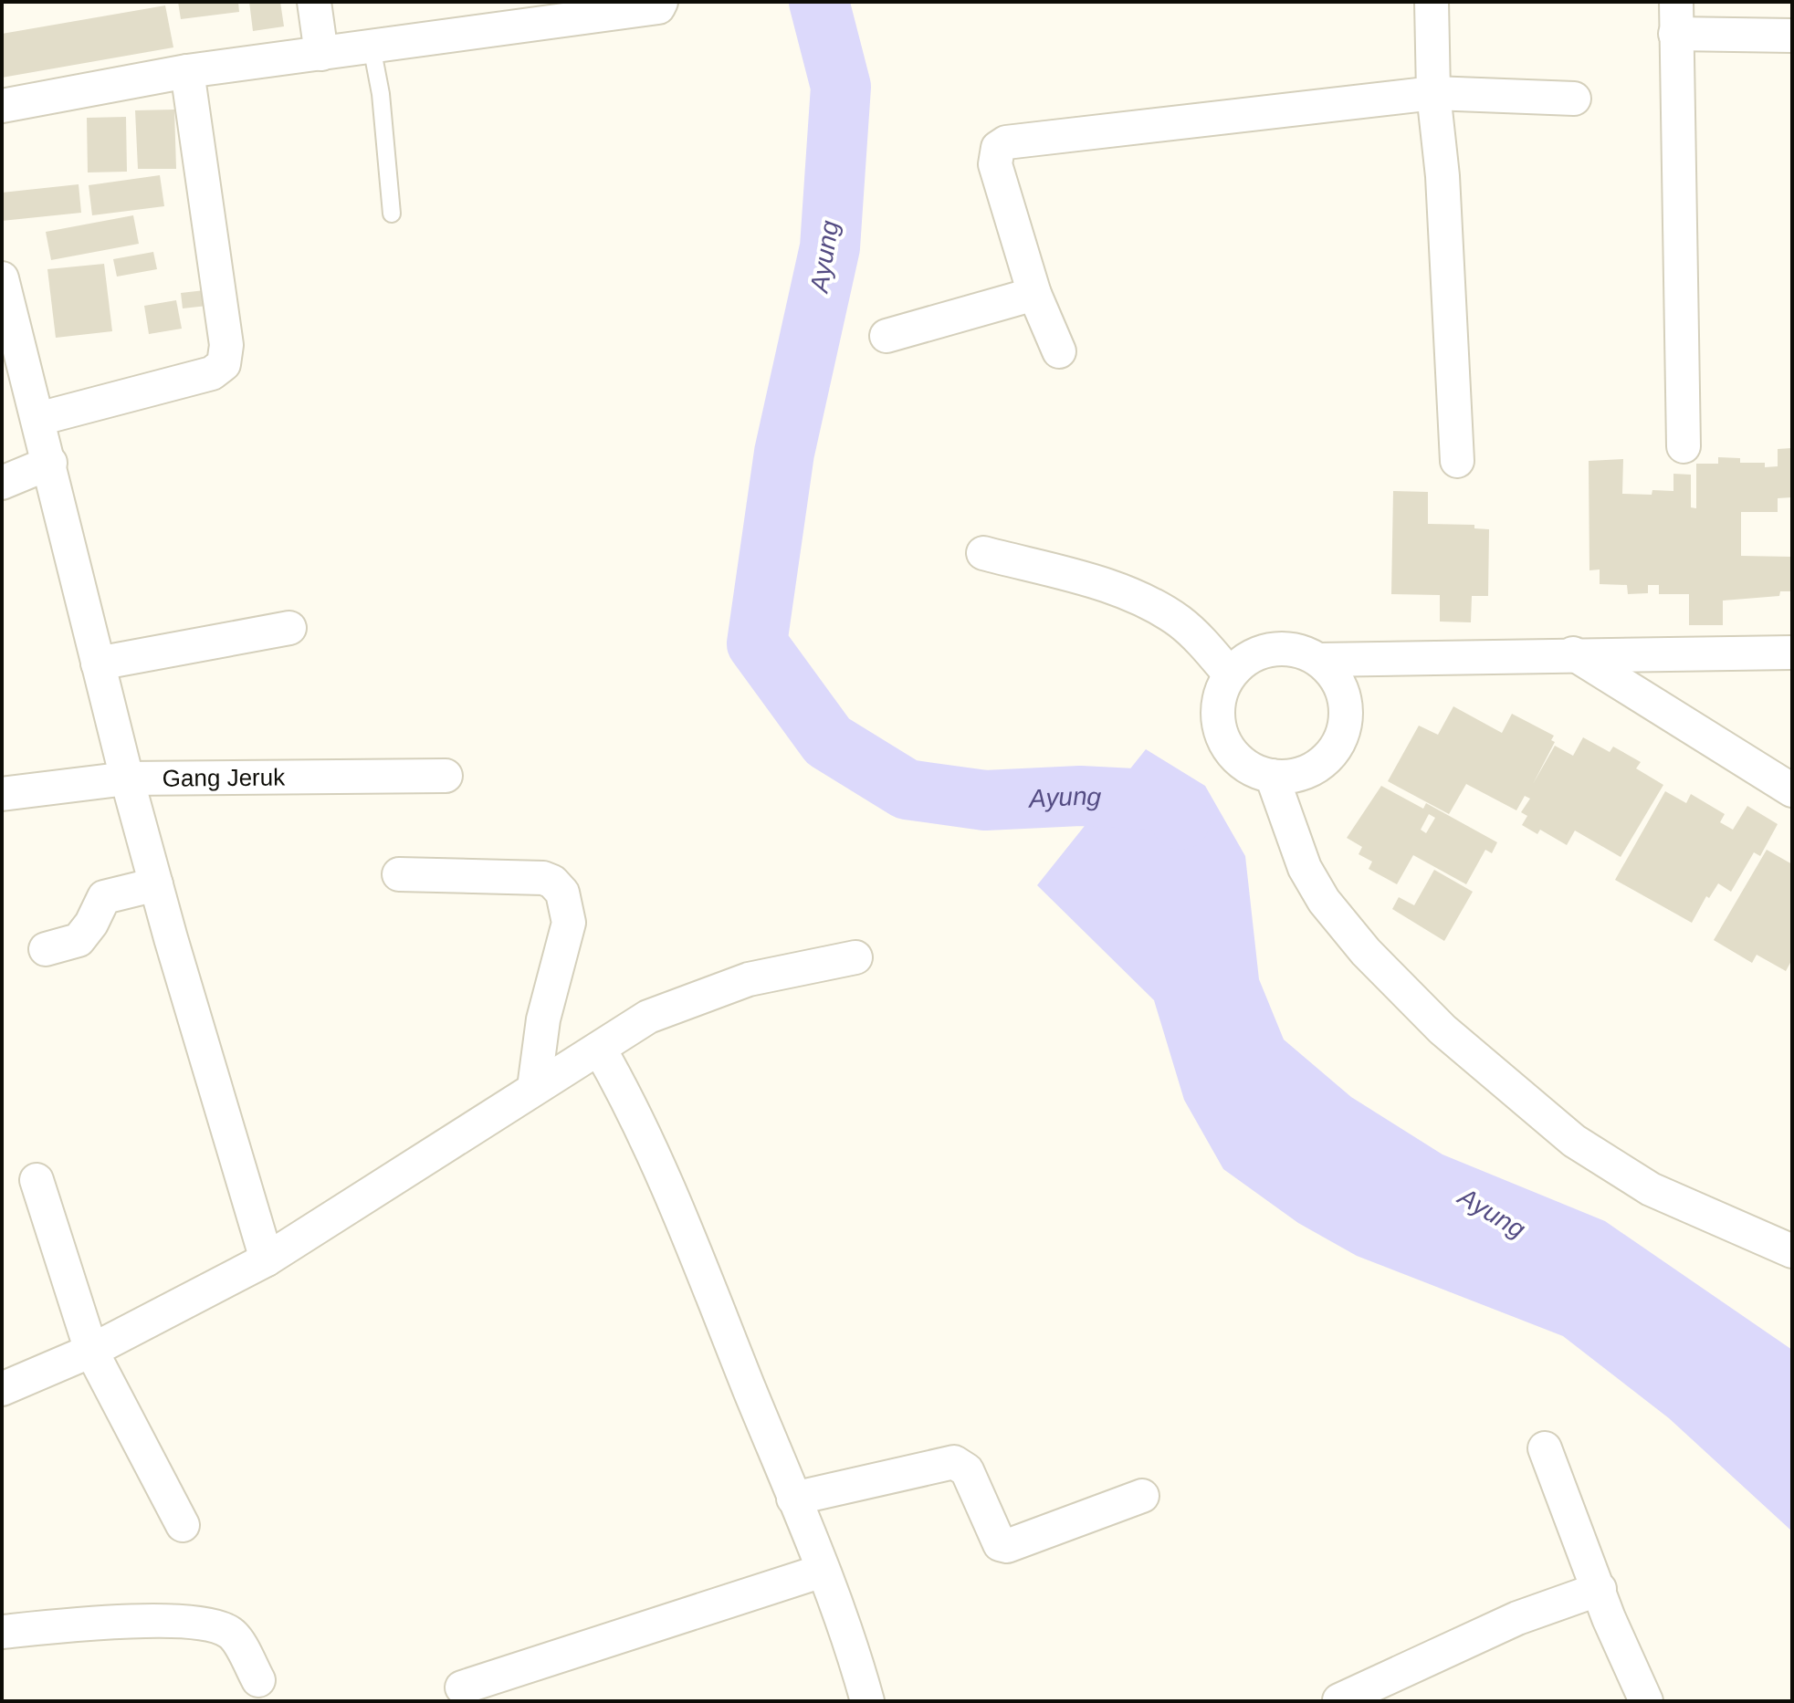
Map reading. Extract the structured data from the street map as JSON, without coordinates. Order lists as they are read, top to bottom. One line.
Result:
{"streets":{"street":["Gang Jeruk"]},"water":["Ayung"]}
